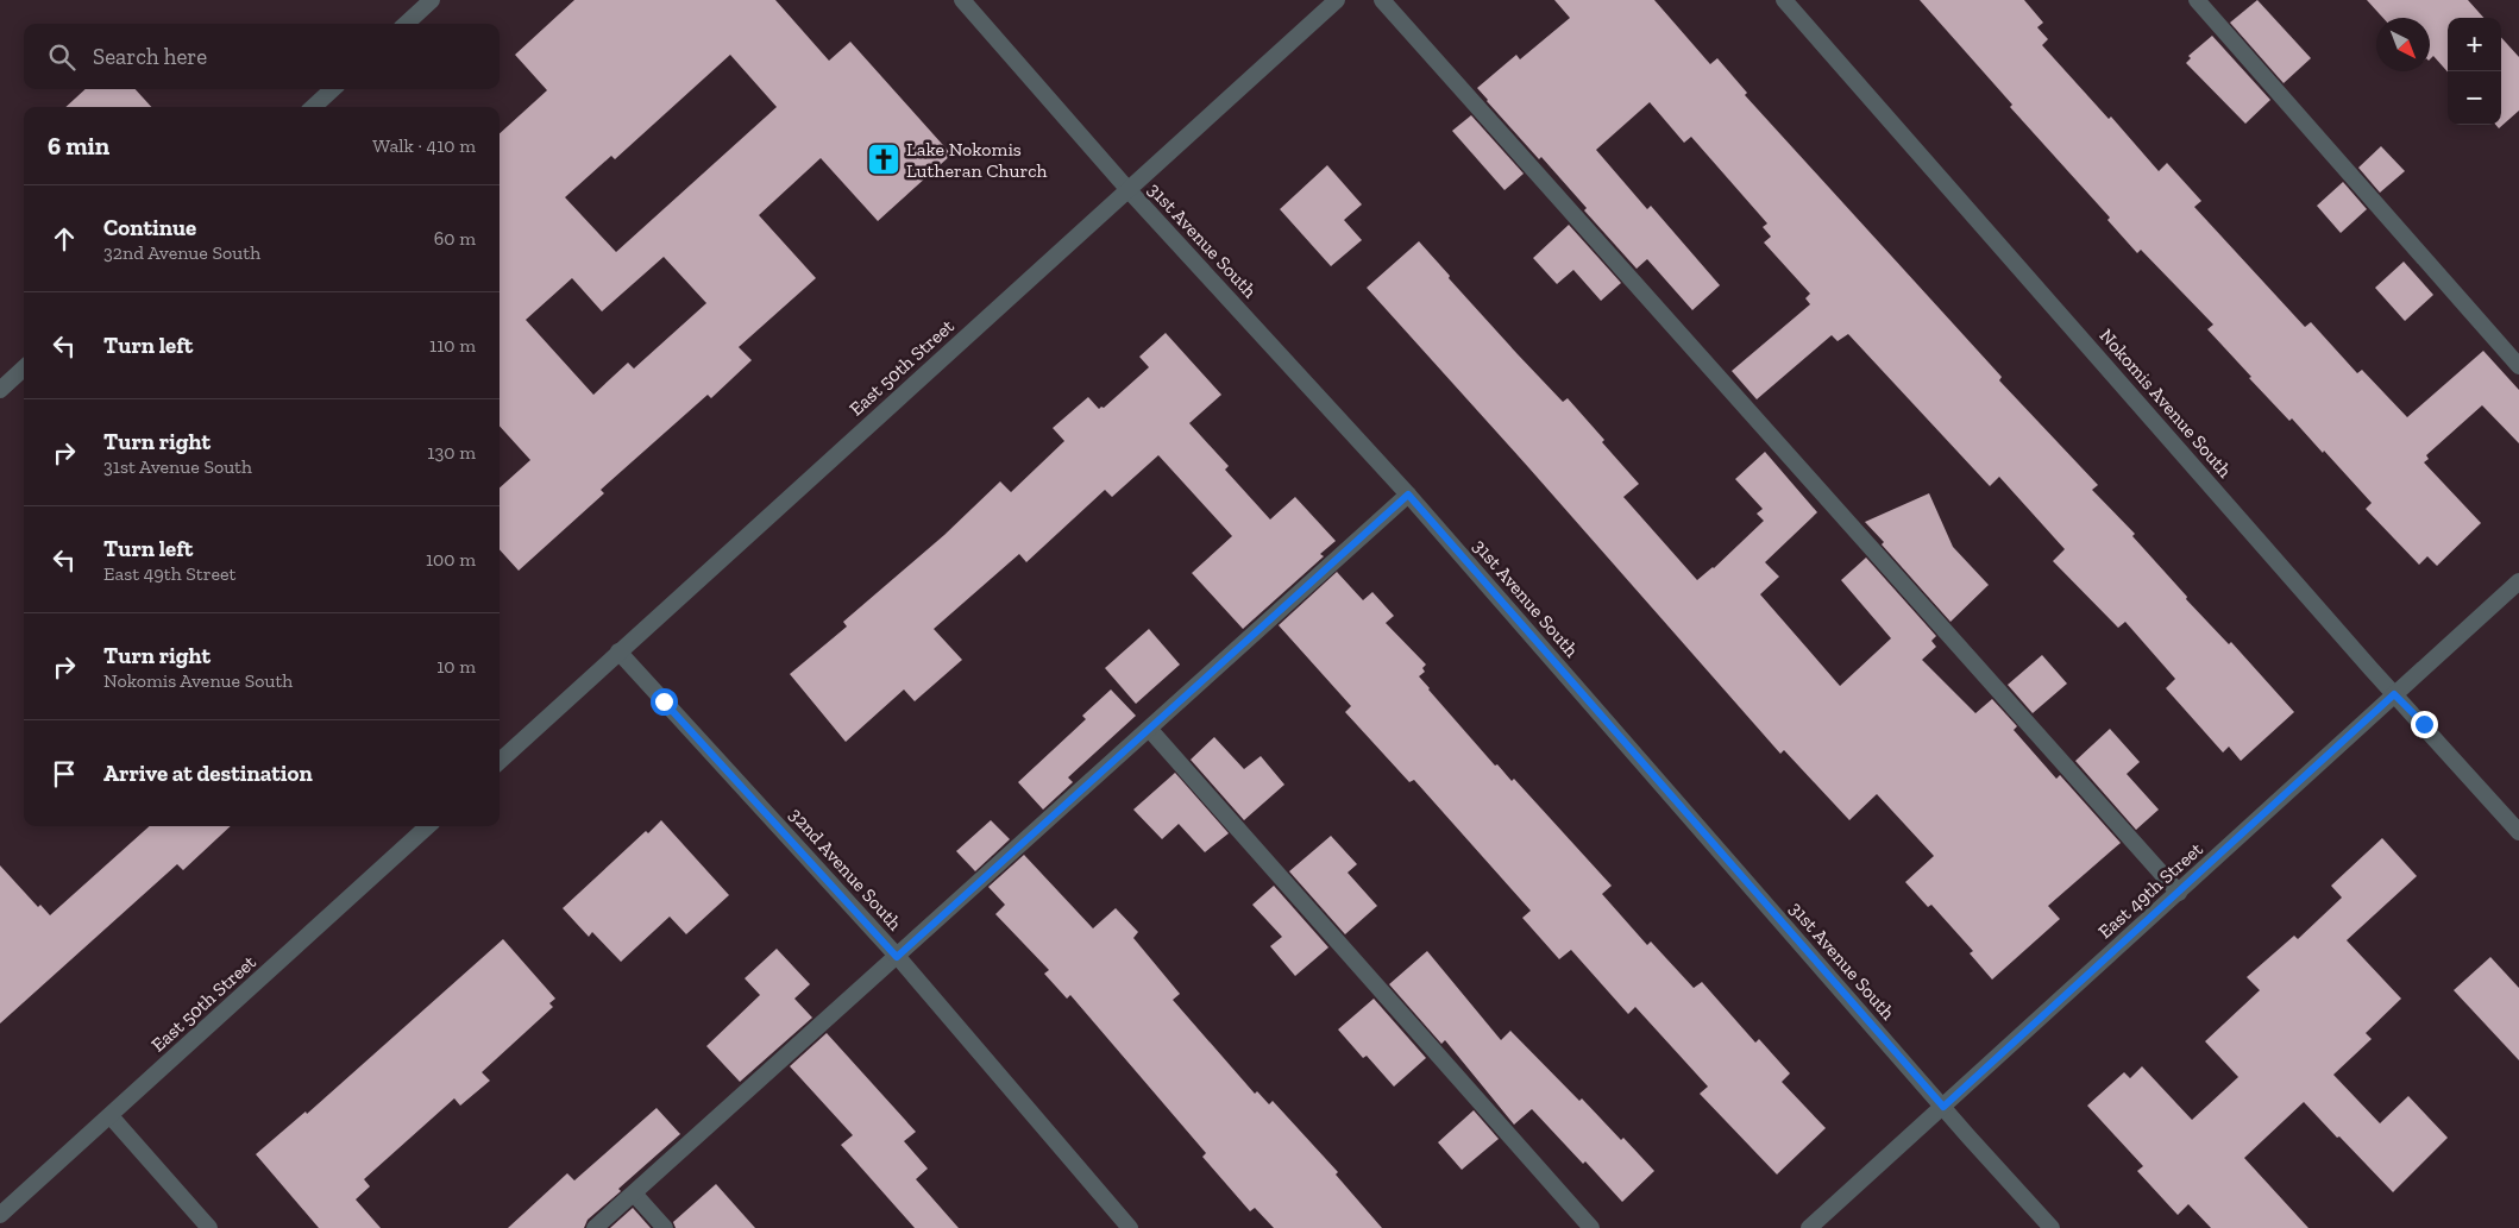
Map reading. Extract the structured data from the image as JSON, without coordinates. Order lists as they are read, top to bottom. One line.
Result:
{"streets":{"street":["31st Avenue South","East 50th Street","Nokomis Avenue South","32nd Avenue South","East 49th Street"]},"crossings":[["31st Avenue South","East 50th Street"],["31st Avenue South","East 49th Street"],["East 50th Street","32nd Avenue South"],["Nokomis Avenue South","East 49th Street"]],"places":{"church":["Lake Nokomis Lutheran Church"]},"north":"bottom right","page":{"map_buttons":["+","−"],"search":"Search here","heading":["6 min","Walk · 410 m"],"list":[["Continue","32nd Avenue South","60 m"],["Turn left","110 m"],["Turn right","31st Avenue South","130 m"],["Turn left","East 49th Street","100 m"],["Turn right","Nokomis Avenue South","10 m"],"Arrive at destination"]}}
